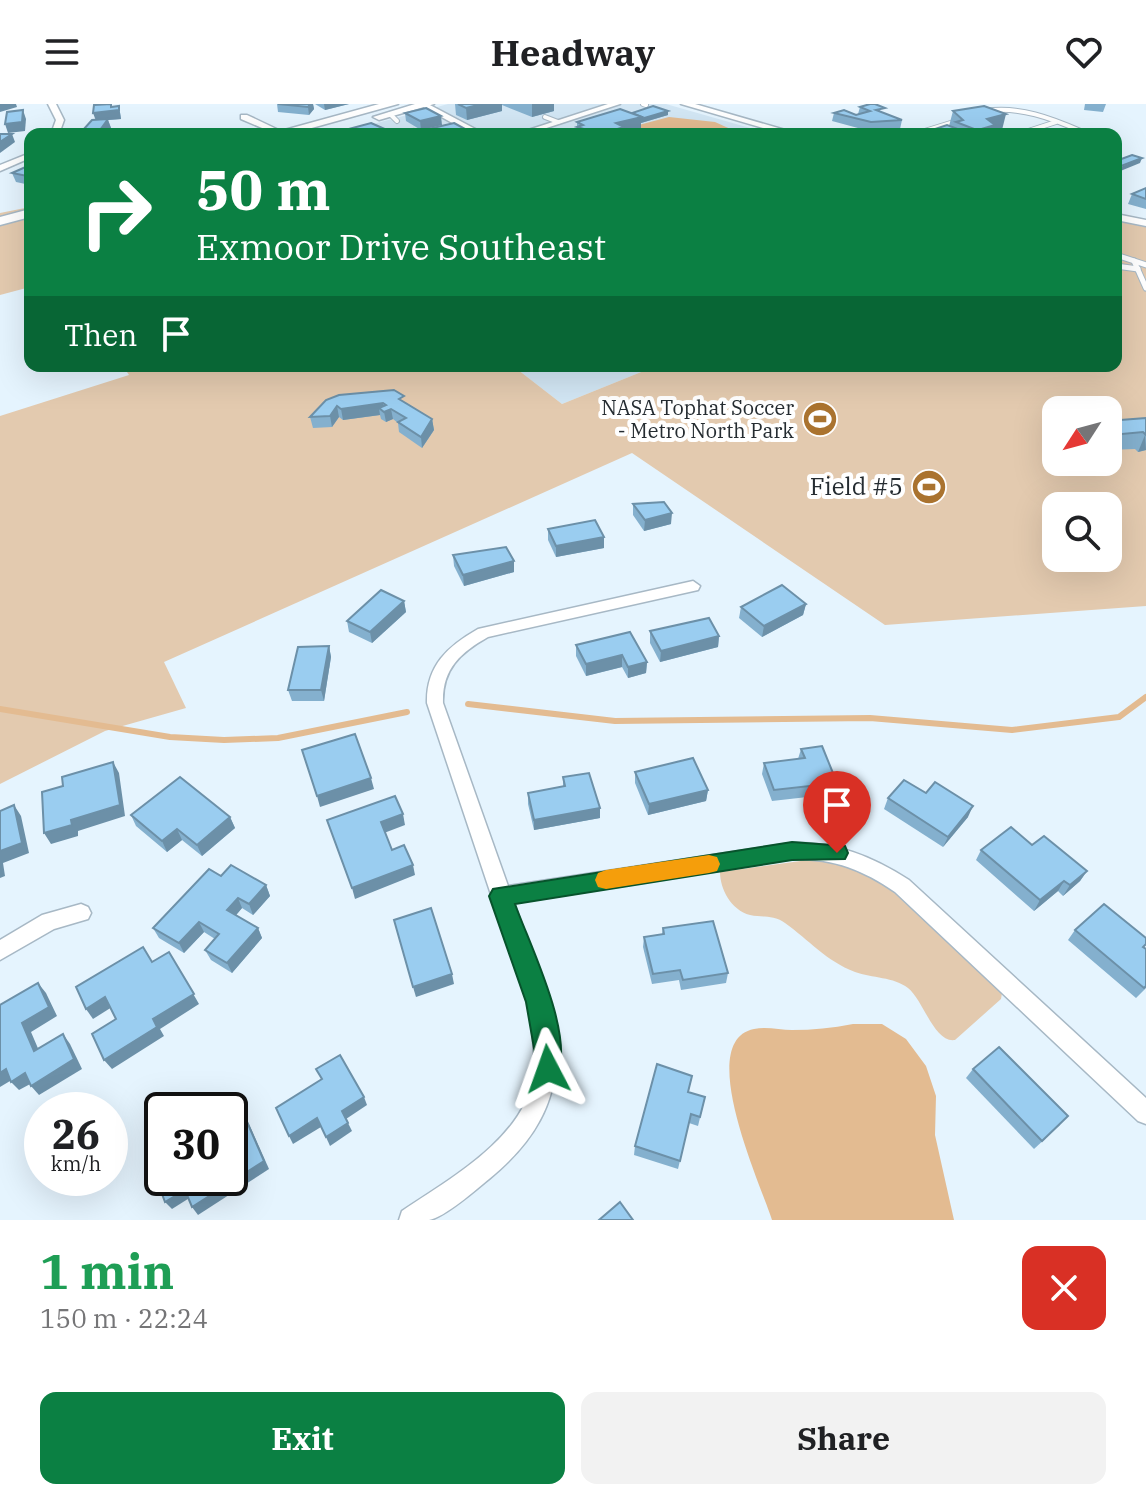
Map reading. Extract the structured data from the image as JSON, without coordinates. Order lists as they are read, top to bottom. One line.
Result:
{"places":{"sports":["NASA Tophat Soccer - Metro North Park","Field #5"]},"north":"bottom left","page":{"header":"Headway","turn":["50 m","Exmoor Drive Southeast"],"then":"Then","speed":"26 km/h","limit":"30","heading":["1 min","150 m · 22:24"],"buttons":["Exit","Share"]}}
